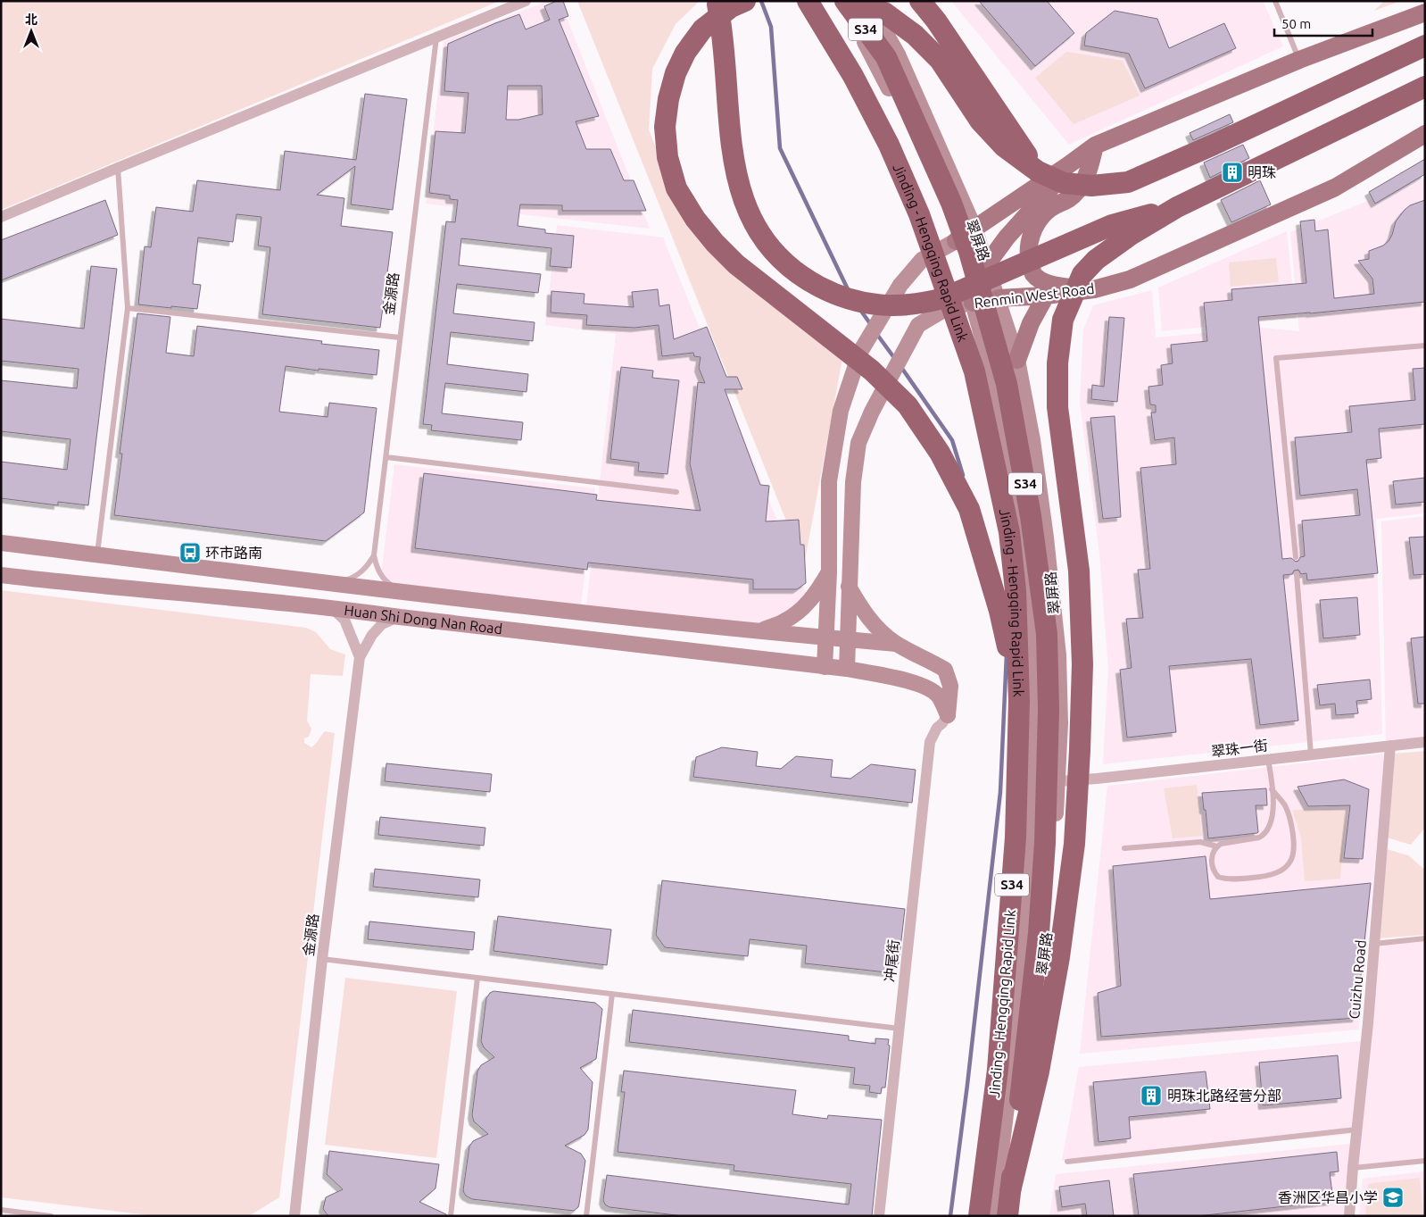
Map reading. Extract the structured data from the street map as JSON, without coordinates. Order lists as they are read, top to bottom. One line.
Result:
{"streets":{"highway":["S34","Jinding - Hengqing Rapid Link"],"main road":["翠屏路","Renmin West Road","Huan Shi Dong Nan Road"],"street":["金源路","翠珠一街","冲尾街","Cuizhu Road"]},"crossings":[["翠屏路","Renmin West Road"],["翠屏路","翠珠一街"],["Renmin West Road","Huan Shi Dong Nan Road"],["Huan Shi Dong Nan Road","冲尾街"],["翠珠一街","Cuizhu Road"]],"places":{"building":["明珠","明珠北路经营分部"],"bus stop":["环市路南"],"school or university":["香洲区华昌小学"]},"scale_bar":"50 m","north":"top"}
